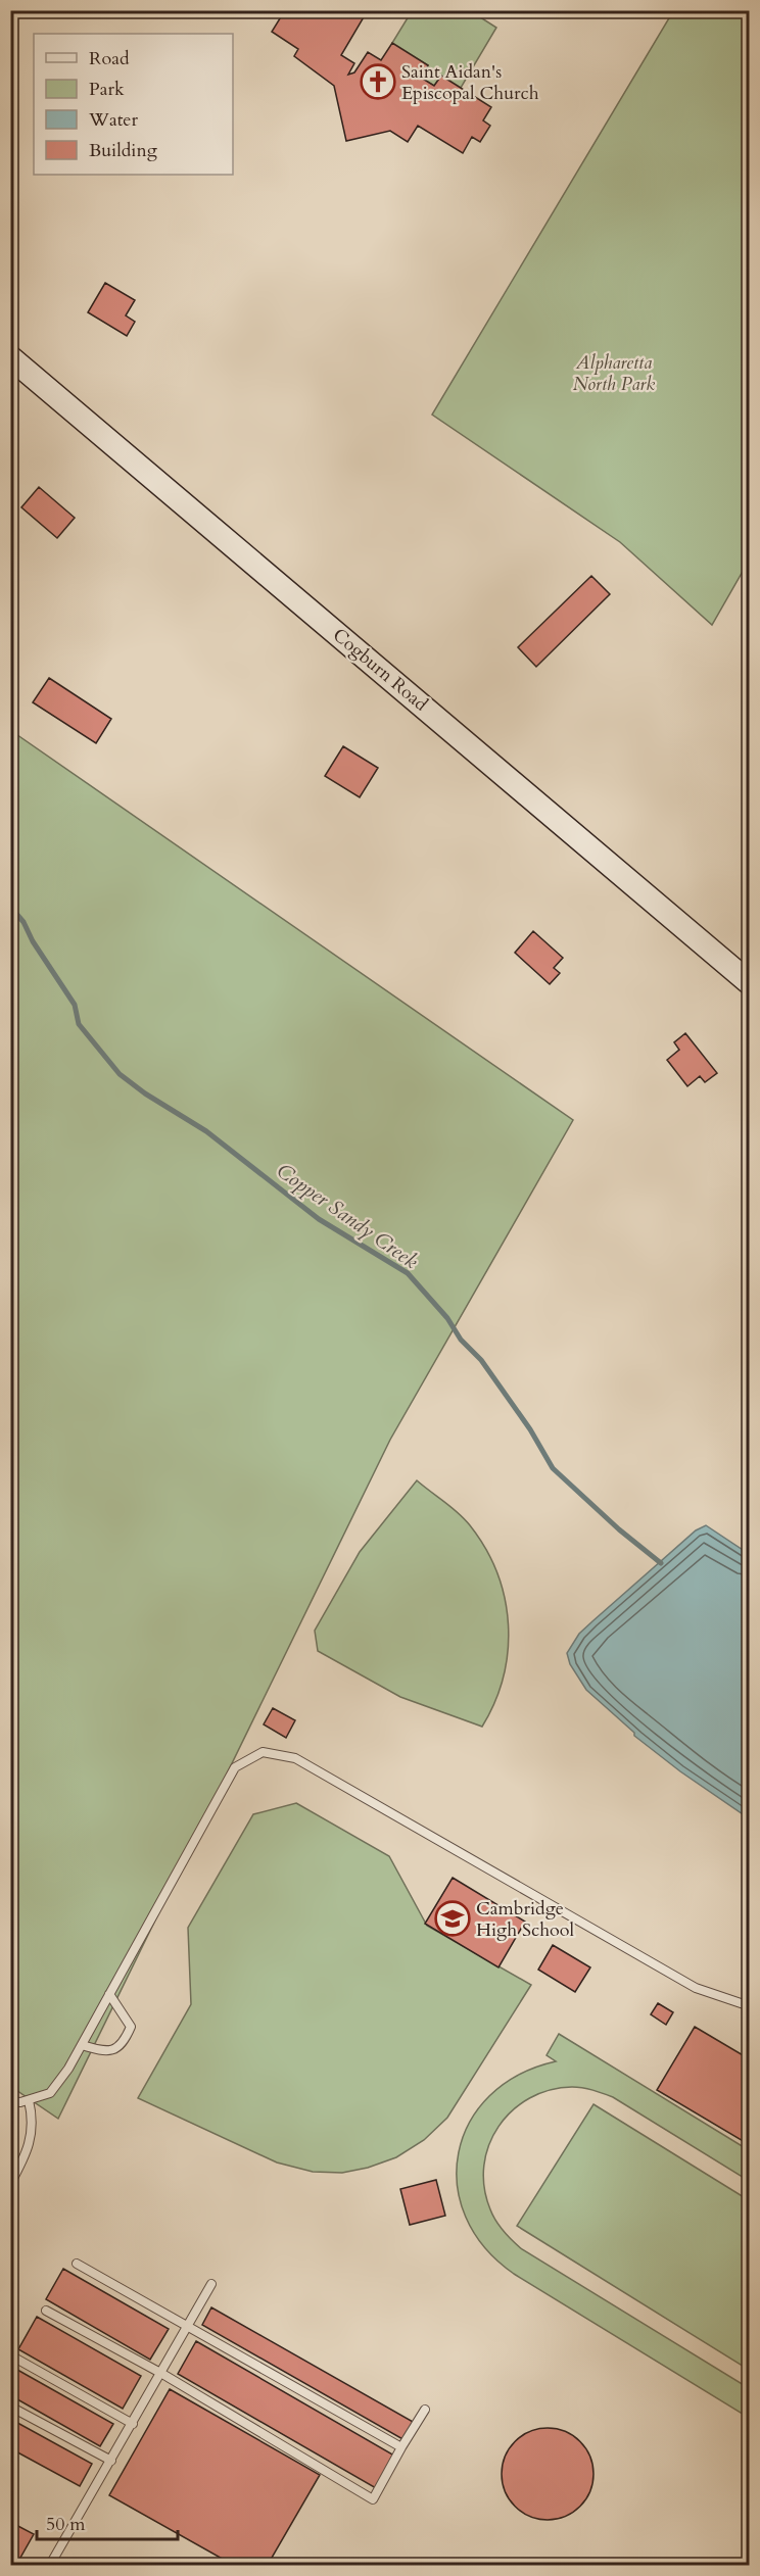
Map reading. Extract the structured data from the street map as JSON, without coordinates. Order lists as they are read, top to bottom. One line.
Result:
{"streets":{"street":["Cogburn Road"]},"water":["Copper Sandy Creek"],"parks":["Alpharetta North Park"],"places":{"church":["Saint Aidan's Episcopal Church"],"school or university":["Cambridge High School"]},"legend":["Road","Park","Water","Building"],"scale_bar":"50 m"}
